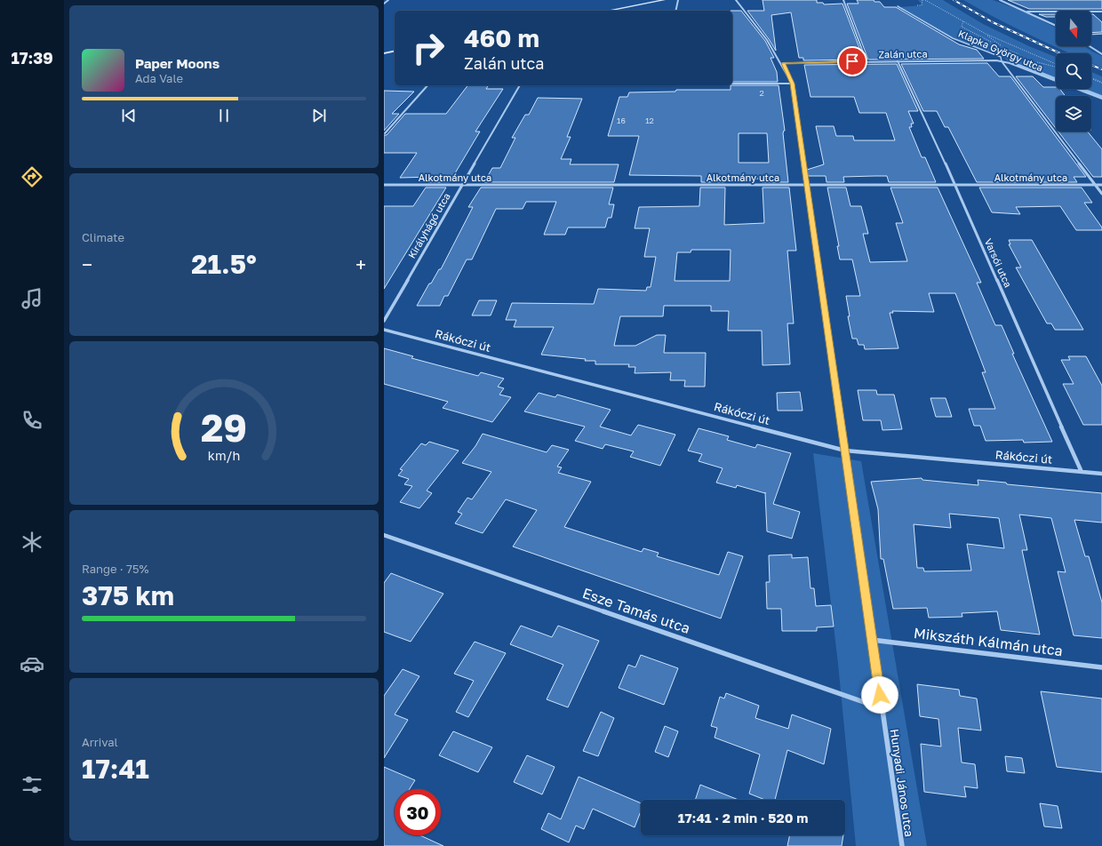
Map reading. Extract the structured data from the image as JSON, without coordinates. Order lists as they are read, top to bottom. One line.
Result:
{"streets":{"street":["Klapka György utca","Zalán utca","Alkotmány utca","Királyhágó utca","Varsói utca","Rákóczi út","Esze Tamás utca","Mikszáth Kálmán utca","Hunyadi János utca"]},"crossings":[["Klapka György utca","Zalán utca"],["Zalán utca","Varsói utca"],["Zalán utca","Hunyadi János utca"],["Alkotmány utca","Királyhágó utca"],["Alkotmány utca","Varsói utca"],["Alkotmány utca","Hunyadi János utca"],["Varsói utca","Rákóczi út"],["Rákóczi út","Hunyadi János utca"],["Esze Tamás utca","Hunyadi János utca"],["Mikszáth Kálmán utca","Hunyadi János utca"]],"house_numbers":["2","16","12"],"north":"bottom","page":{"tabs":"17:39","turn":["460 m","Zalán utca"],"song":["Paper Moons","Ada Vale"],"tile":["Climate",["Range · 75%","375 km"],["Arrival","17:41"]],"heat":["−","21.5°","+"],"limit":"30","trip":"17:41 · 2 min · 520 m","gauge":["29","km/h"]}}
